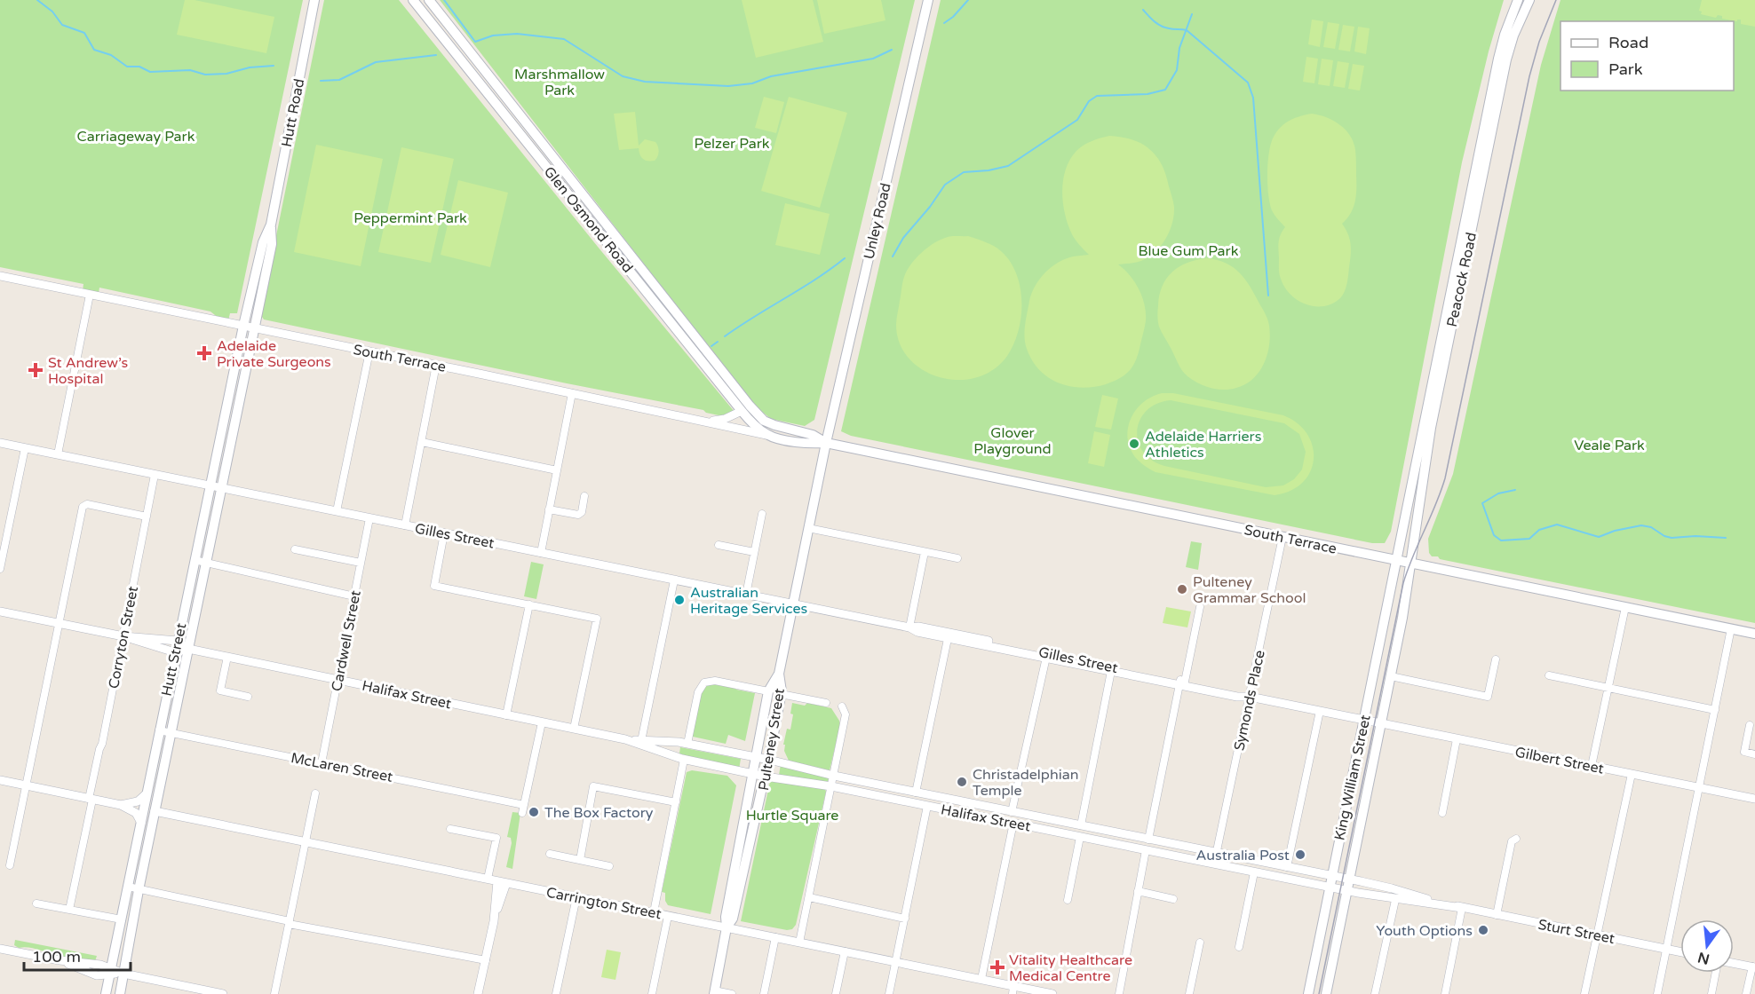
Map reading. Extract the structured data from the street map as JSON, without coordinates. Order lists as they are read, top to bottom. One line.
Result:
{"streets":{"main road":["Hutt Road","Glen Osmond Road","Unley Road","Peacock Road","South Terrace","Hutt Street","Pulteney Street","King William Street"],"street":["Gilles Street","Corryton Street","Cardwell Street","Halifax Street","Symonds Place","Gilbert Street","McLaren Street","Carrington Street","Sturt Street"]},"crossings":[["Hutt Road","South Terrace"],["Hutt Road","Hutt Street"],["Glen Osmond Road","South Terrace"],["Unley Road","South Terrace"],["Unley Road","Pulteney Street"],["Peacock Road","South Terrace"],["Peacock Road","King William Street"],["South Terrace","Hutt Street"],["South Terrace","Symonds Place"],["South Terrace","Pulteney Street"],["South Terrace","King William Street"],["Gilles Street","Corryton Street"],["Gilles Street","Cardwell Street"],["Gilles Street","Hutt Street"],["Gilles Street","Symonds Place"],["Gilles Street","Pulteney Street"],["Gilles Street","Gilbert Street"],["Gilles Street","King William Street"],["Cardwell Street","Halifax Street"],["Cardwell Street","McLaren Street"],["Hutt Street","Halifax Street"],["Hutt Street","McLaren Street"],["Hutt Street","Carrington Street"],["Halifax Street","Symonds Place"],["Halifax Street","Pulteney Street"],["Halifax Street","King William Street"],["Halifax Street","Sturt Street"],["Pulteney Street","Carrington Street"],["Gilbert Street","King William Street"],["King William Street","Sturt Street"]],"parks":["Marshmallow Park","Carriageway Park","Pelzer Park","Peppermint Park","Blue Gum Park","Glover Playground","Veale Park","Hurtle Square"],"places":{"health":["Adelaide Private Surgeons","St Andrew’s Hospital","Vitality Healthcare Medical Centre"],"other":["Adelaide Harriers Athletics","Pulteney Grammar School","Australian Heritage Services","Christadelphian Temple","The Box Factory","Australia Post","Youth Options"]},"legend":["Road","Park"],"scale_bar":"100 m","north":"bottom"}
